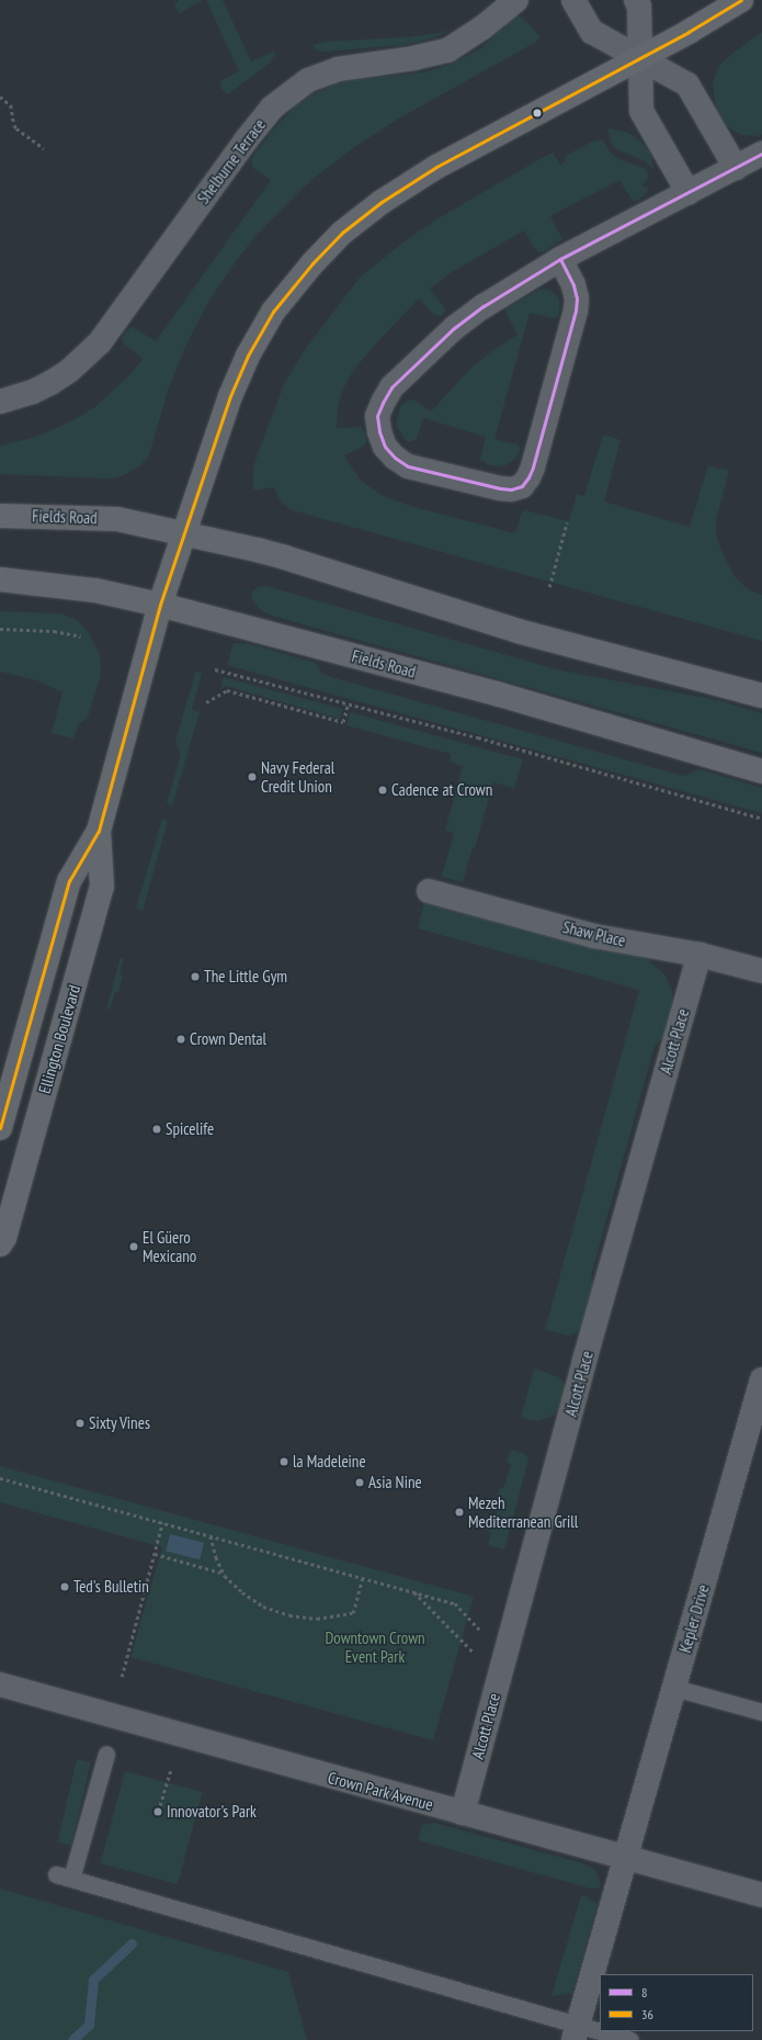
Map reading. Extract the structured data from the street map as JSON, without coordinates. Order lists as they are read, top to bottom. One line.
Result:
{"streets":{"street":["Shelburne Terrace","Fields Road","Shaw Place","Ellington Boulevard","Alcott Place","Kepler Drive","Crown Park Avenue"]},"crossings":[["Fields Road","Ellington Boulevard"],["Shaw Place","Alcott Place"],["Alcott Place","Crown Park Avenue"],["Kepler Drive","Crown Park Avenue"]],"parks":["Downtown Crown Event Park"],"places":["Navy Federal Credit Union","Cadence at Crown","The Little Gym","Crown Dental","Spicelife","El Güero Mexicano","Sixty Vines","la Madeleine","Asia Nine","Mezeh Mediterranean Grill","Ted's Bulletin","Innovator's Park"],"lines":["transit line 36","transit line 8"],"legend":["8","36"]}
